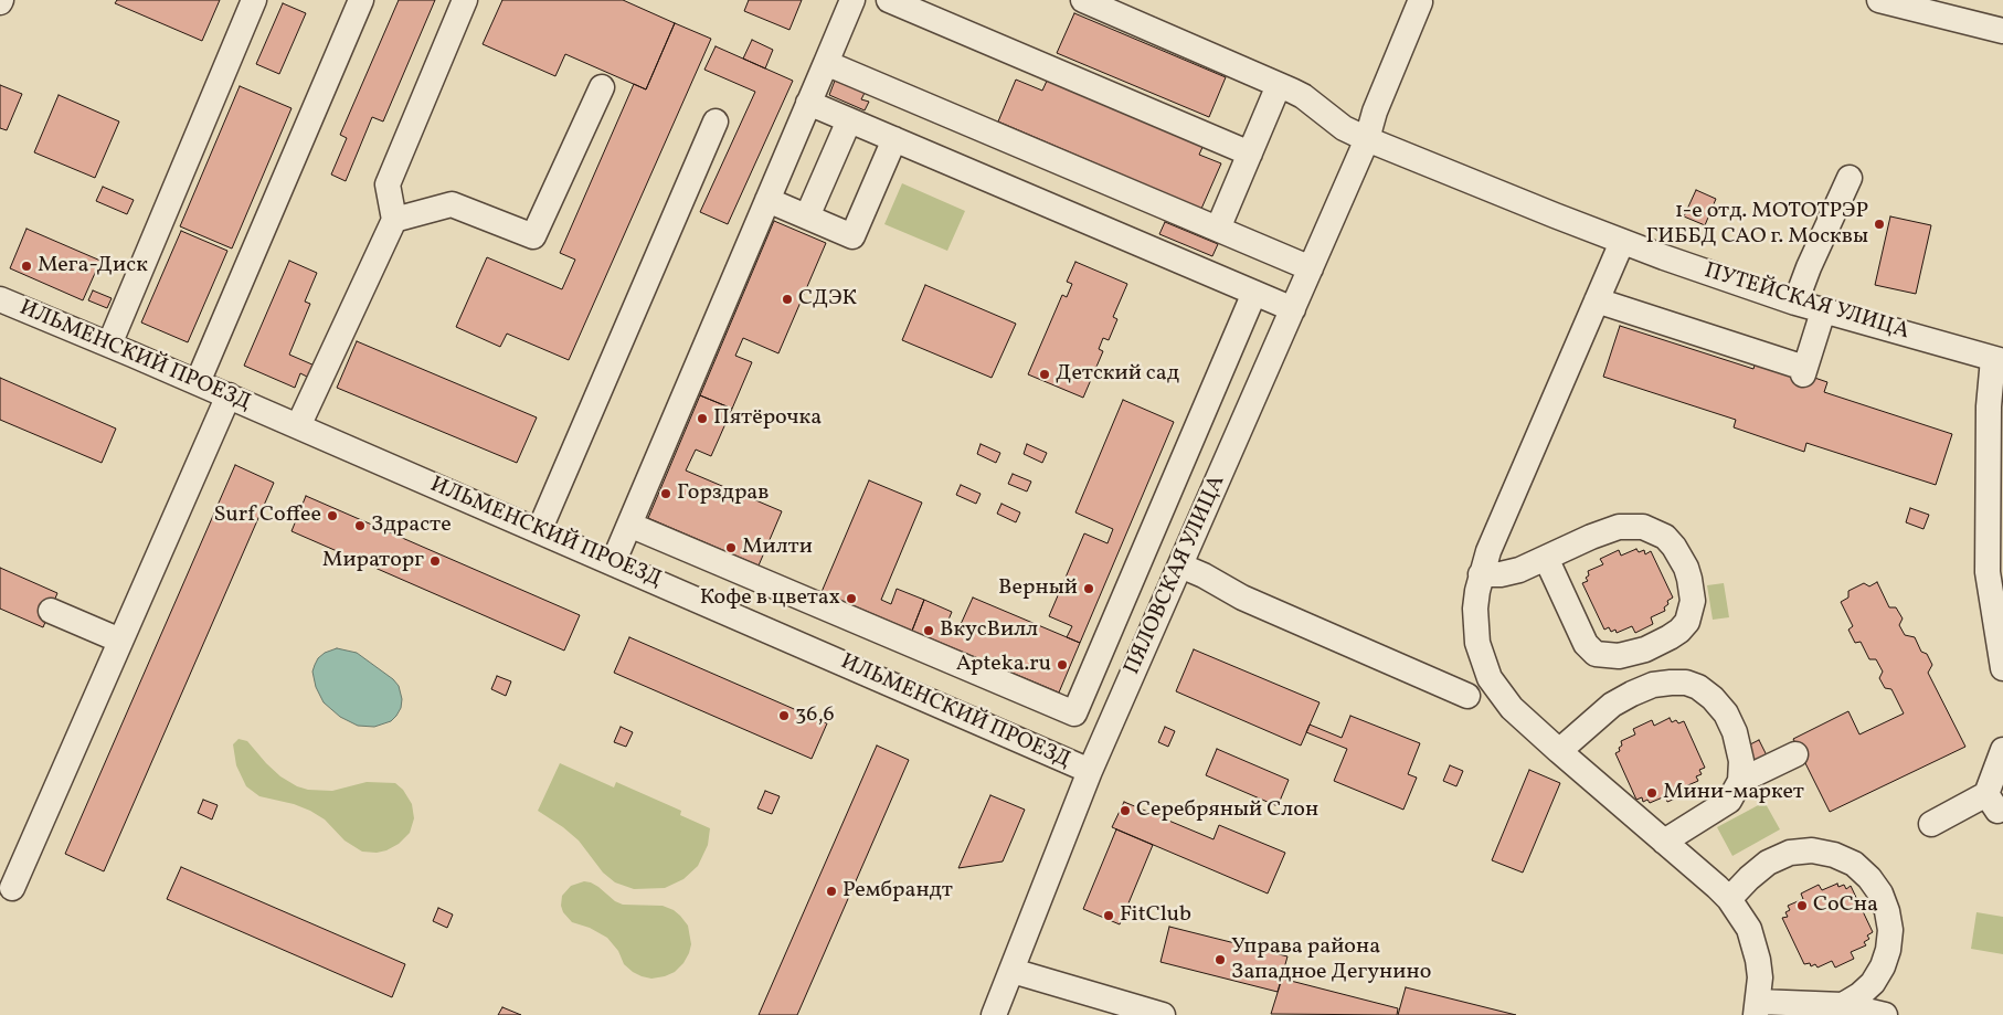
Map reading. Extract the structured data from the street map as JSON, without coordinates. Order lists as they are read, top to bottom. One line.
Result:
{"streets":{"street":["ПУТЕЙСКАЯ УЛИЦА","ИЛЬМЕНСКИЙ ПРОЕЗД","ПЯЛОВСКАЯ УЛИЦА"]},"crossings":[["ПУТЕЙСКАЯ УЛИЦА","ПЯЛОВСКАЯ УЛИЦА"],["ИЛЬМЕНСКИЙ ПРОЕЗД","ПЯЛОВСКАЯ УЛИЦА"]],"places":["1-е отд. МОТОТРЭР ГИББД САО г. Москвы","Мега-Диск","СДЭК","Детский сад","Пятёрочка","Горздрав","Surf Coffee","Здрасте","Милти","Мираторг","Верный","Кофе в цветах","ВкусВилл","Apteka.ru","36,6","Мини-маркет","Серебряный Слон","Рембрандт","СоСна","FitClub","Управа района Западное Дегунино"]}
